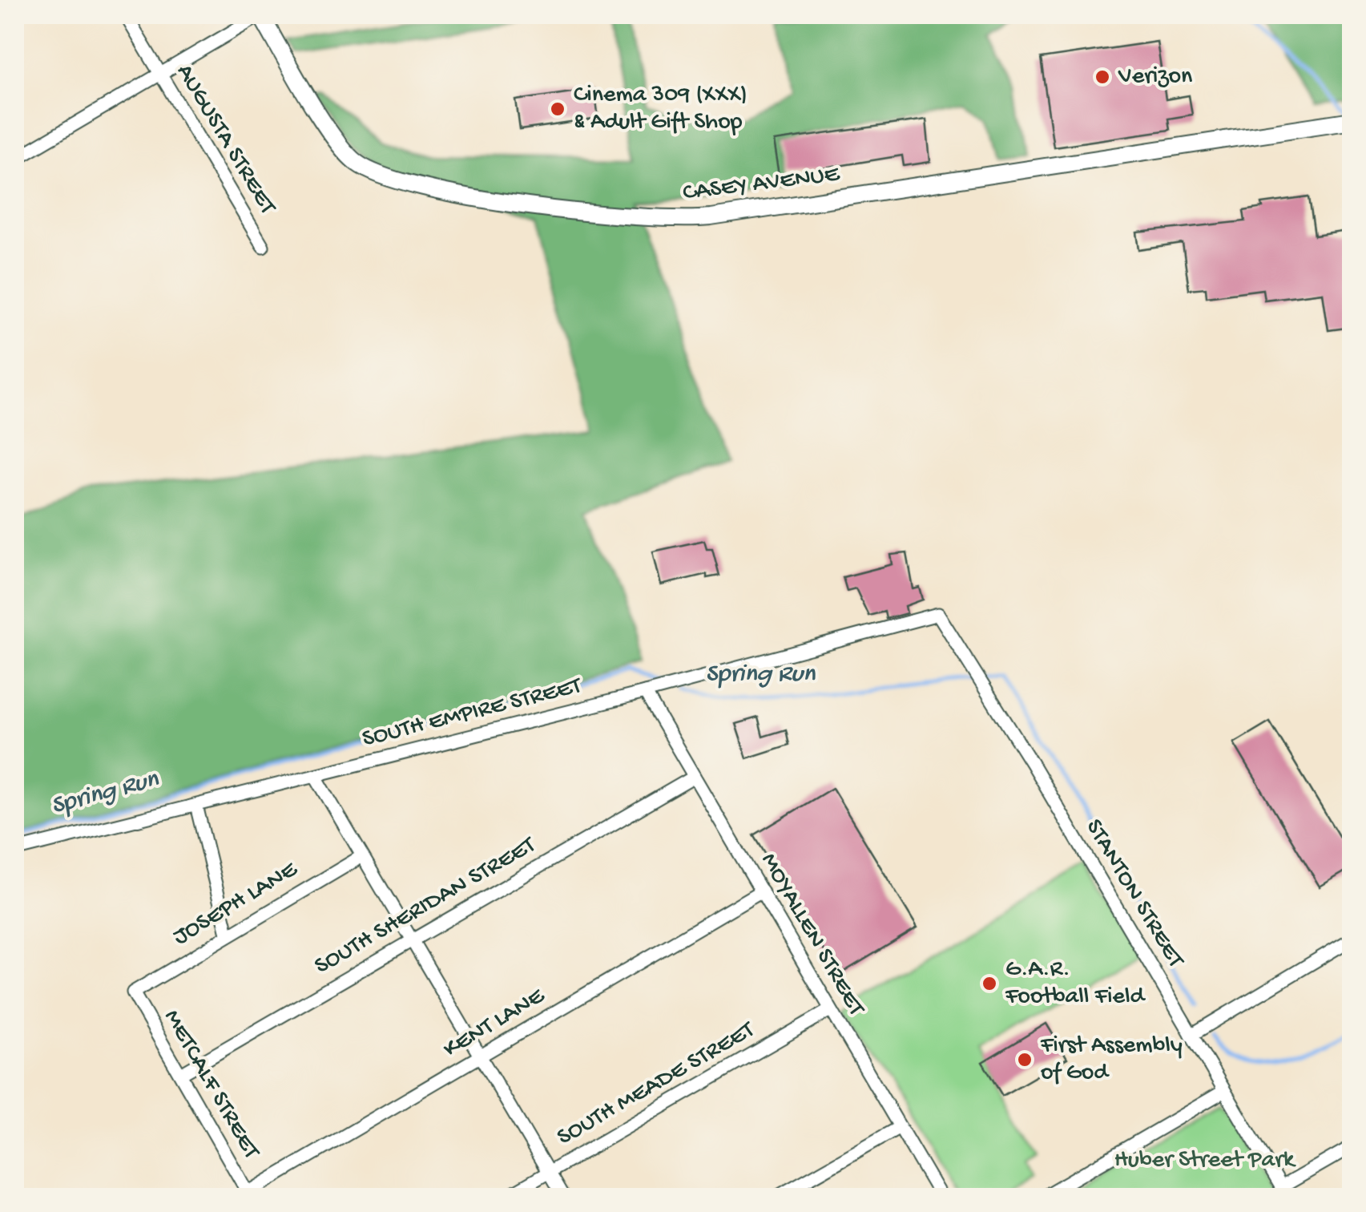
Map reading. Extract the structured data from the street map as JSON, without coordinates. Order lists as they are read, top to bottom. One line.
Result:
{"streets":{"street":["AUGUSTA STREET","CASEY AVENUE","SOUTH EMPIRE STREET","STANTON STREET","JOSEPH LANE","SOUTH SHERIDAN STREET","MOYALLEN STREET","KENT LANE","METCALF STREET","SOUTH MEADE STREET"]},"crossings":[["SOUTH EMPIRE STREET","STANTON STREET"],["SOUTH EMPIRE STREET","MOYALLEN STREET"],["JOSEPH LANE","METCALF STREET"],["SOUTH SHERIDAN STREET","MOYALLEN STREET"],["SOUTH SHERIDAN STREET","METCALF STREET"],["MOYALLEN STREET","KENT LANE"],["MOYALLEN STREET","SOUTH MEADE STREET"],["KENT LANE","METCALF STREET"]],"water":["Spring Run"],"parks":["Huber Street Park"],"places":["Verizon","Cinema 309 (XXX) & Adult Gift Shop","G.A.R. Football Field","First Assembly of God"]}
